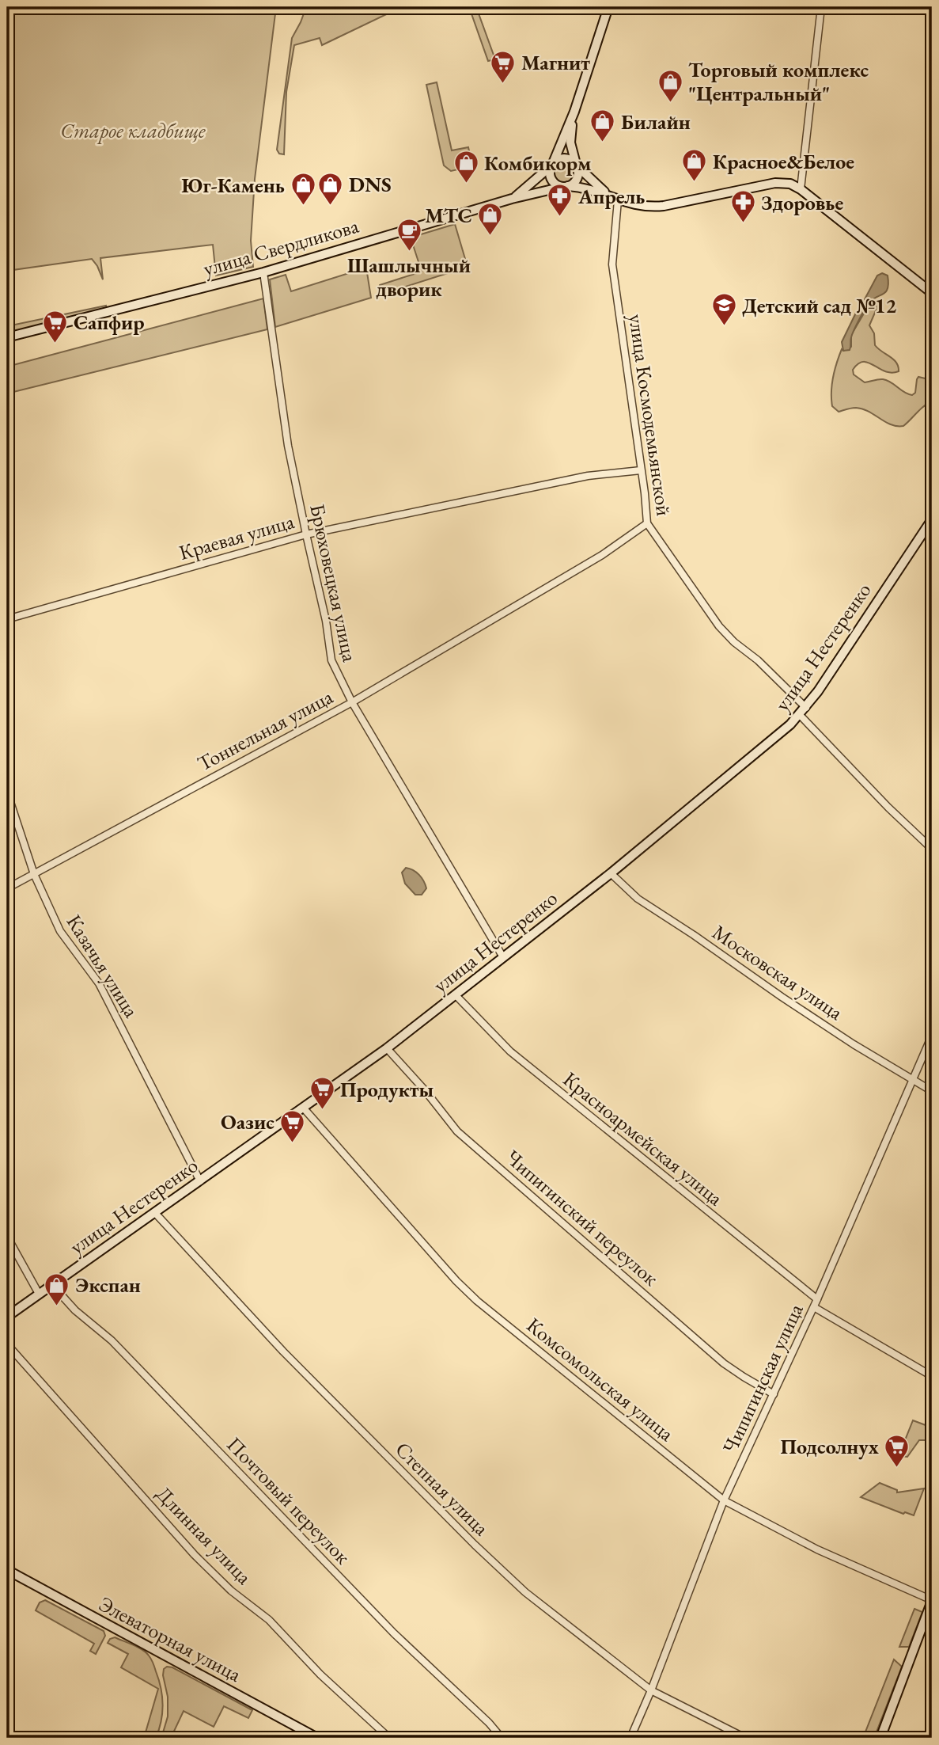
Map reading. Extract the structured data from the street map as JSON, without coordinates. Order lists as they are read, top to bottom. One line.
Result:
{"streets":{"street":["улица Свердликова","улица Космодемьянской","Краевая улица","Брюховецкая улица","улица Нестеренко","Тоннельная улица","Казачья улица","Московская улица","Красноармейская улица","Чипигинский переулок","Чипигинская улица","Комсомольская улица","Степная улица","Почтовый переулок","Длинная улица","Элеваторная улица"]},"crossings":[["улица Свердликова","улица Космодемьянской"],["улица Свердликова","Брюховецкая улица"],["улица Космодемьянской","Краевая улица"],["улица Космодемьянской","улица Нестеренко"],["улица Космодемьянской","Тоннельная улица"],["Краевая улица","Брюховецкая улица"],["Брюховецкая улица","улица Нестеренко"],["Брюховецкая улица","Тоннельная улица"],["улица Нестеренко","Казачья улица"],["улица Нестеренко","Московская улица"],["улица Нестеренко","Красноармейская улица"],["улица Нестеренко","Чипигинский переулок"],["улица Нестеренко","Комсомольская улица"],["улица Нестеренко","Степная улица"],["улица Нестеренко","Почтовый переулок"],["Тоннельная улица","Казачья улица"],["Московская улица","Чипигинская улица"],["Красноармейская улица","Чипигинская улица"],["Чипигинский переулок","Чипигинская улица"],["Чипигинская улица","Комсомольская улица"],["Чипигинская улица","Степная улица"]],"parks":["Старое кладбище"],"places":{"supermarket":["Магнит","Сапфир","Продукты","Оазис","Подсолнух"],"shop":["Торговый комплекс \"Центральный\"","Билайн","Красное&Белое","Комбикорм","DNS","Юг-Камень","МТС","Экспан"],"pharmacy":["Апрель","Здоровье"],"cafe":["Шашлычный дворик"],"school or university":["Детский сад №12"]}}
